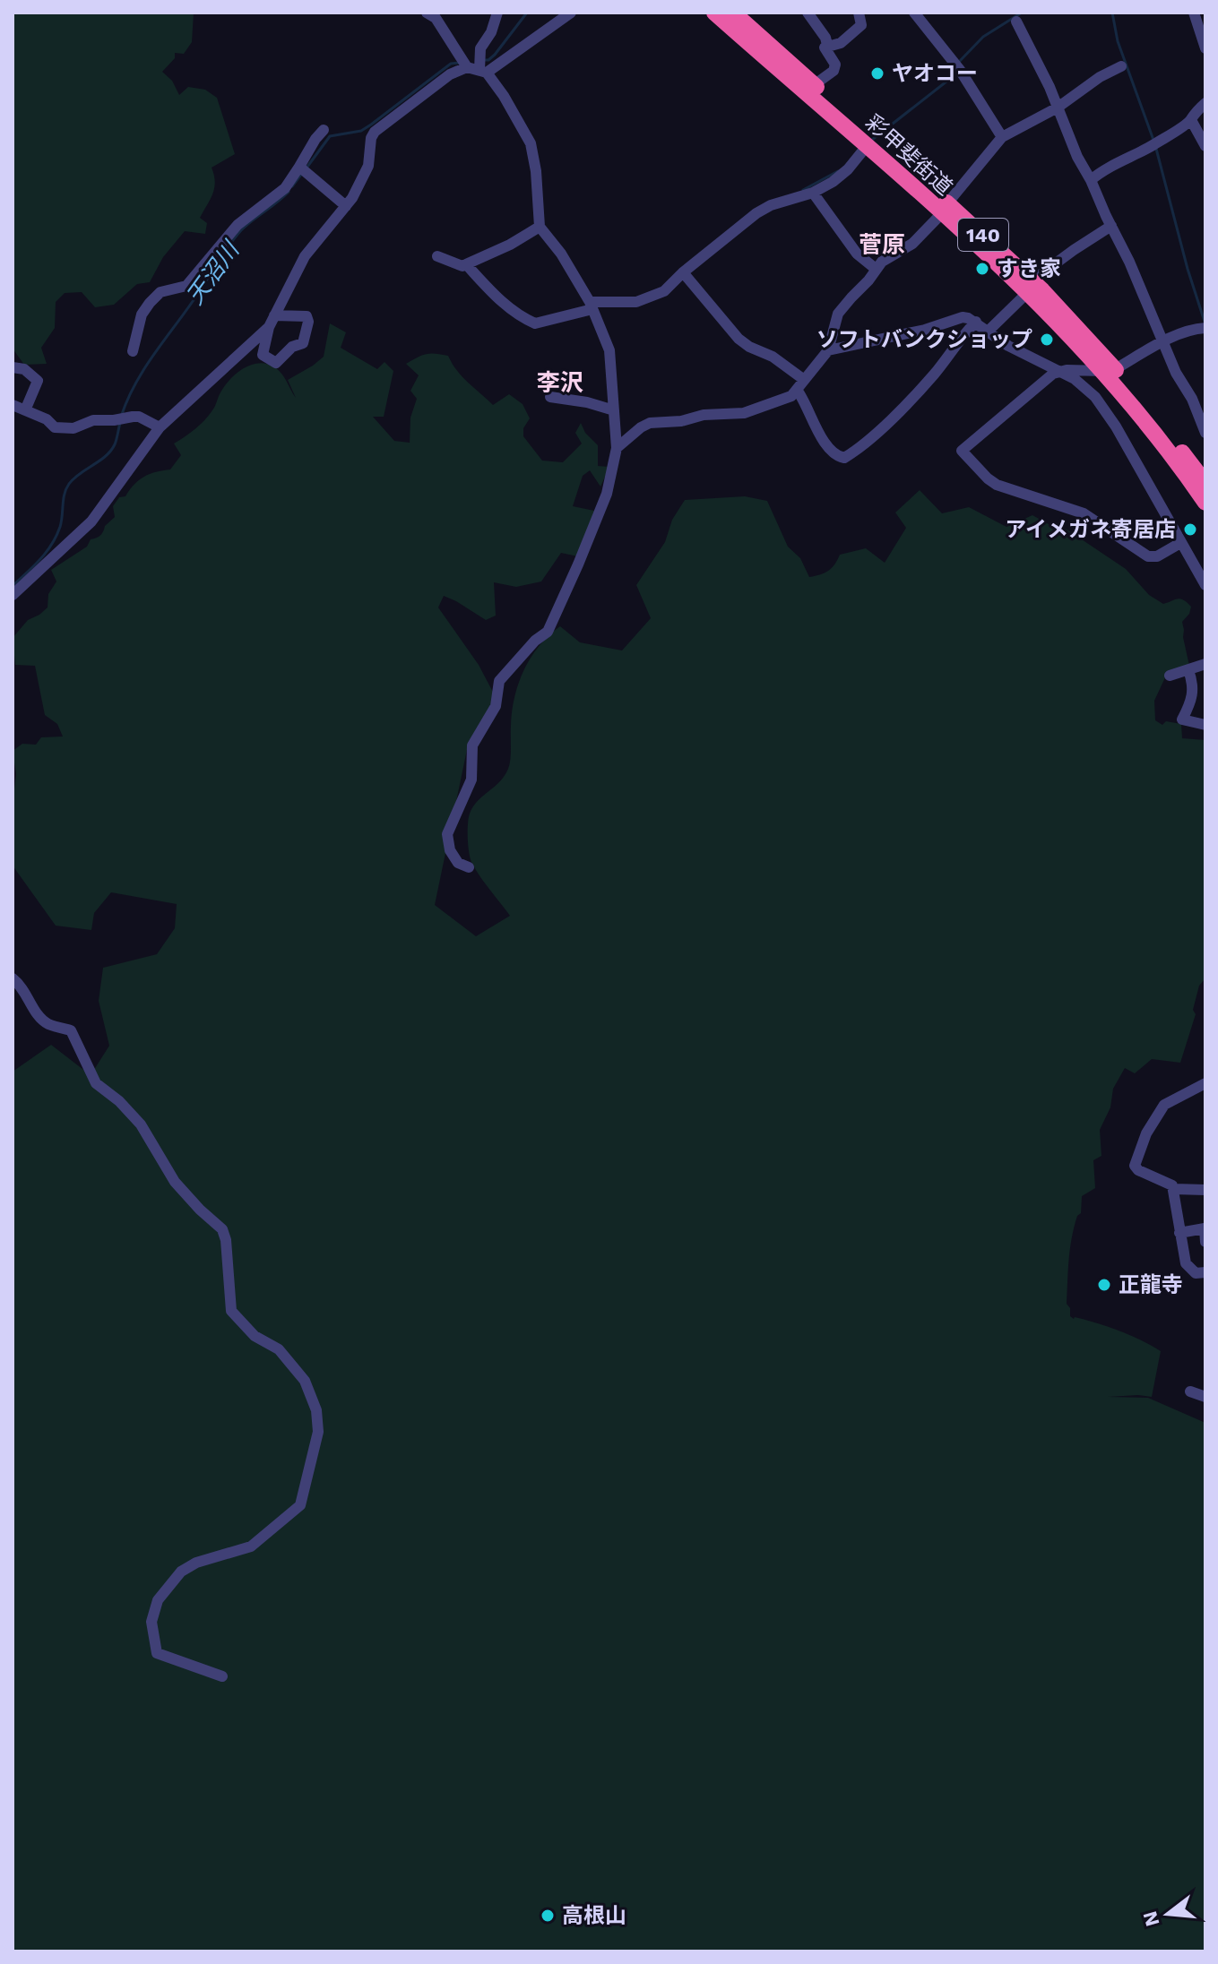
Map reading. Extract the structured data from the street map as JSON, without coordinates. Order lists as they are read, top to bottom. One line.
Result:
{"streets":{"highway":["彩甲斐街道","140"]},"districts":["菅原","李沢"],"water":["天沼川"],"places":["ヤオコー","すき家","ソフトバンクショップ","アイメガネ寄居店","正龍寺","高根山"],"north":"left"}
